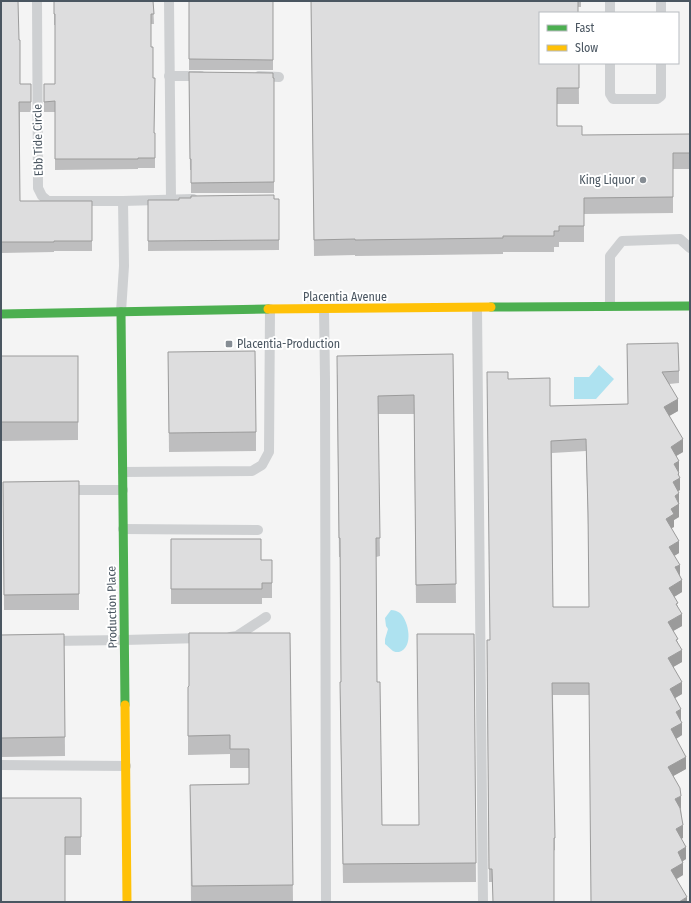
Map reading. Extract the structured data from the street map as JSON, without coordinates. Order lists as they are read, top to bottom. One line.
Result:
{"streets":{"main road":["Placentia Avenue","Production Place"],"lane":["Ebb Tide Circle"]},"crossings":[["Placentia Avenue","Production Place"]],"places":{"other":["King Liquor"],"transit":["Placentia-Production"]},"legend":["Fast","Slow"]}
